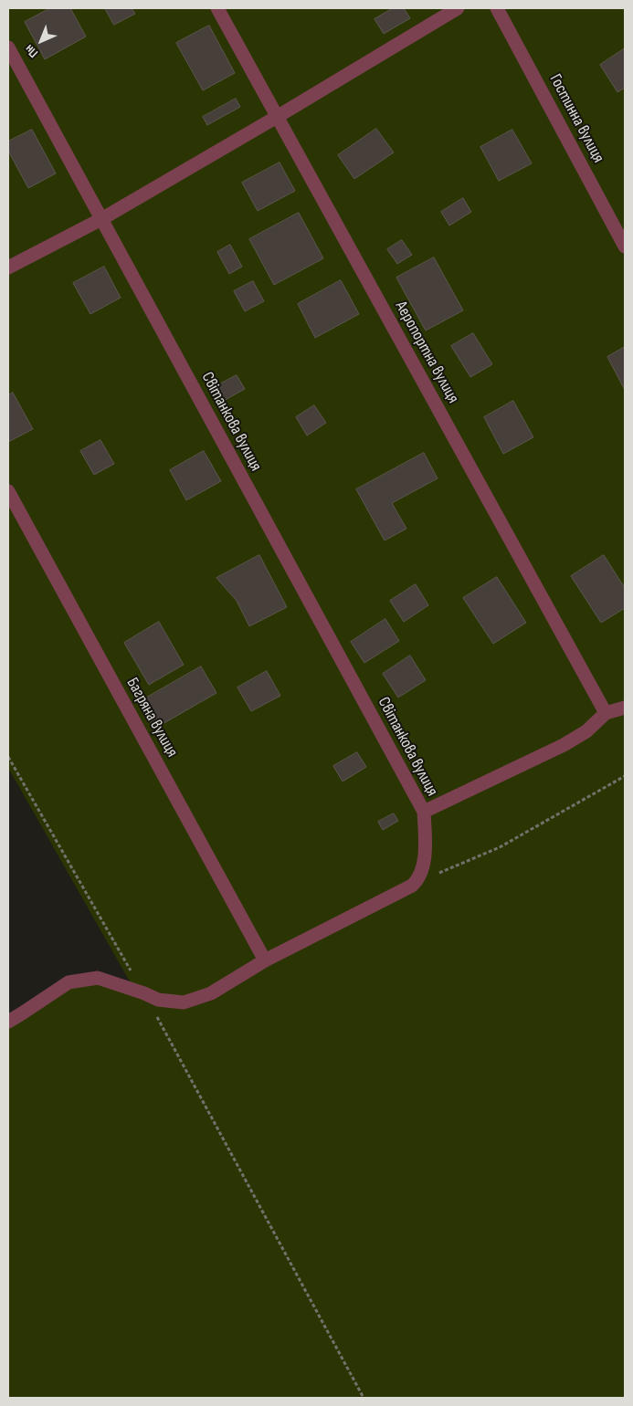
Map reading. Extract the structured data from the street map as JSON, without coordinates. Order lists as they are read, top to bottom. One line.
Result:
{"streets":{"street":["Гостинна вулиця","Аеропортна вулиця","Світанкова вулиця","Багряна вулиця"]},"north":"bottom left"}
